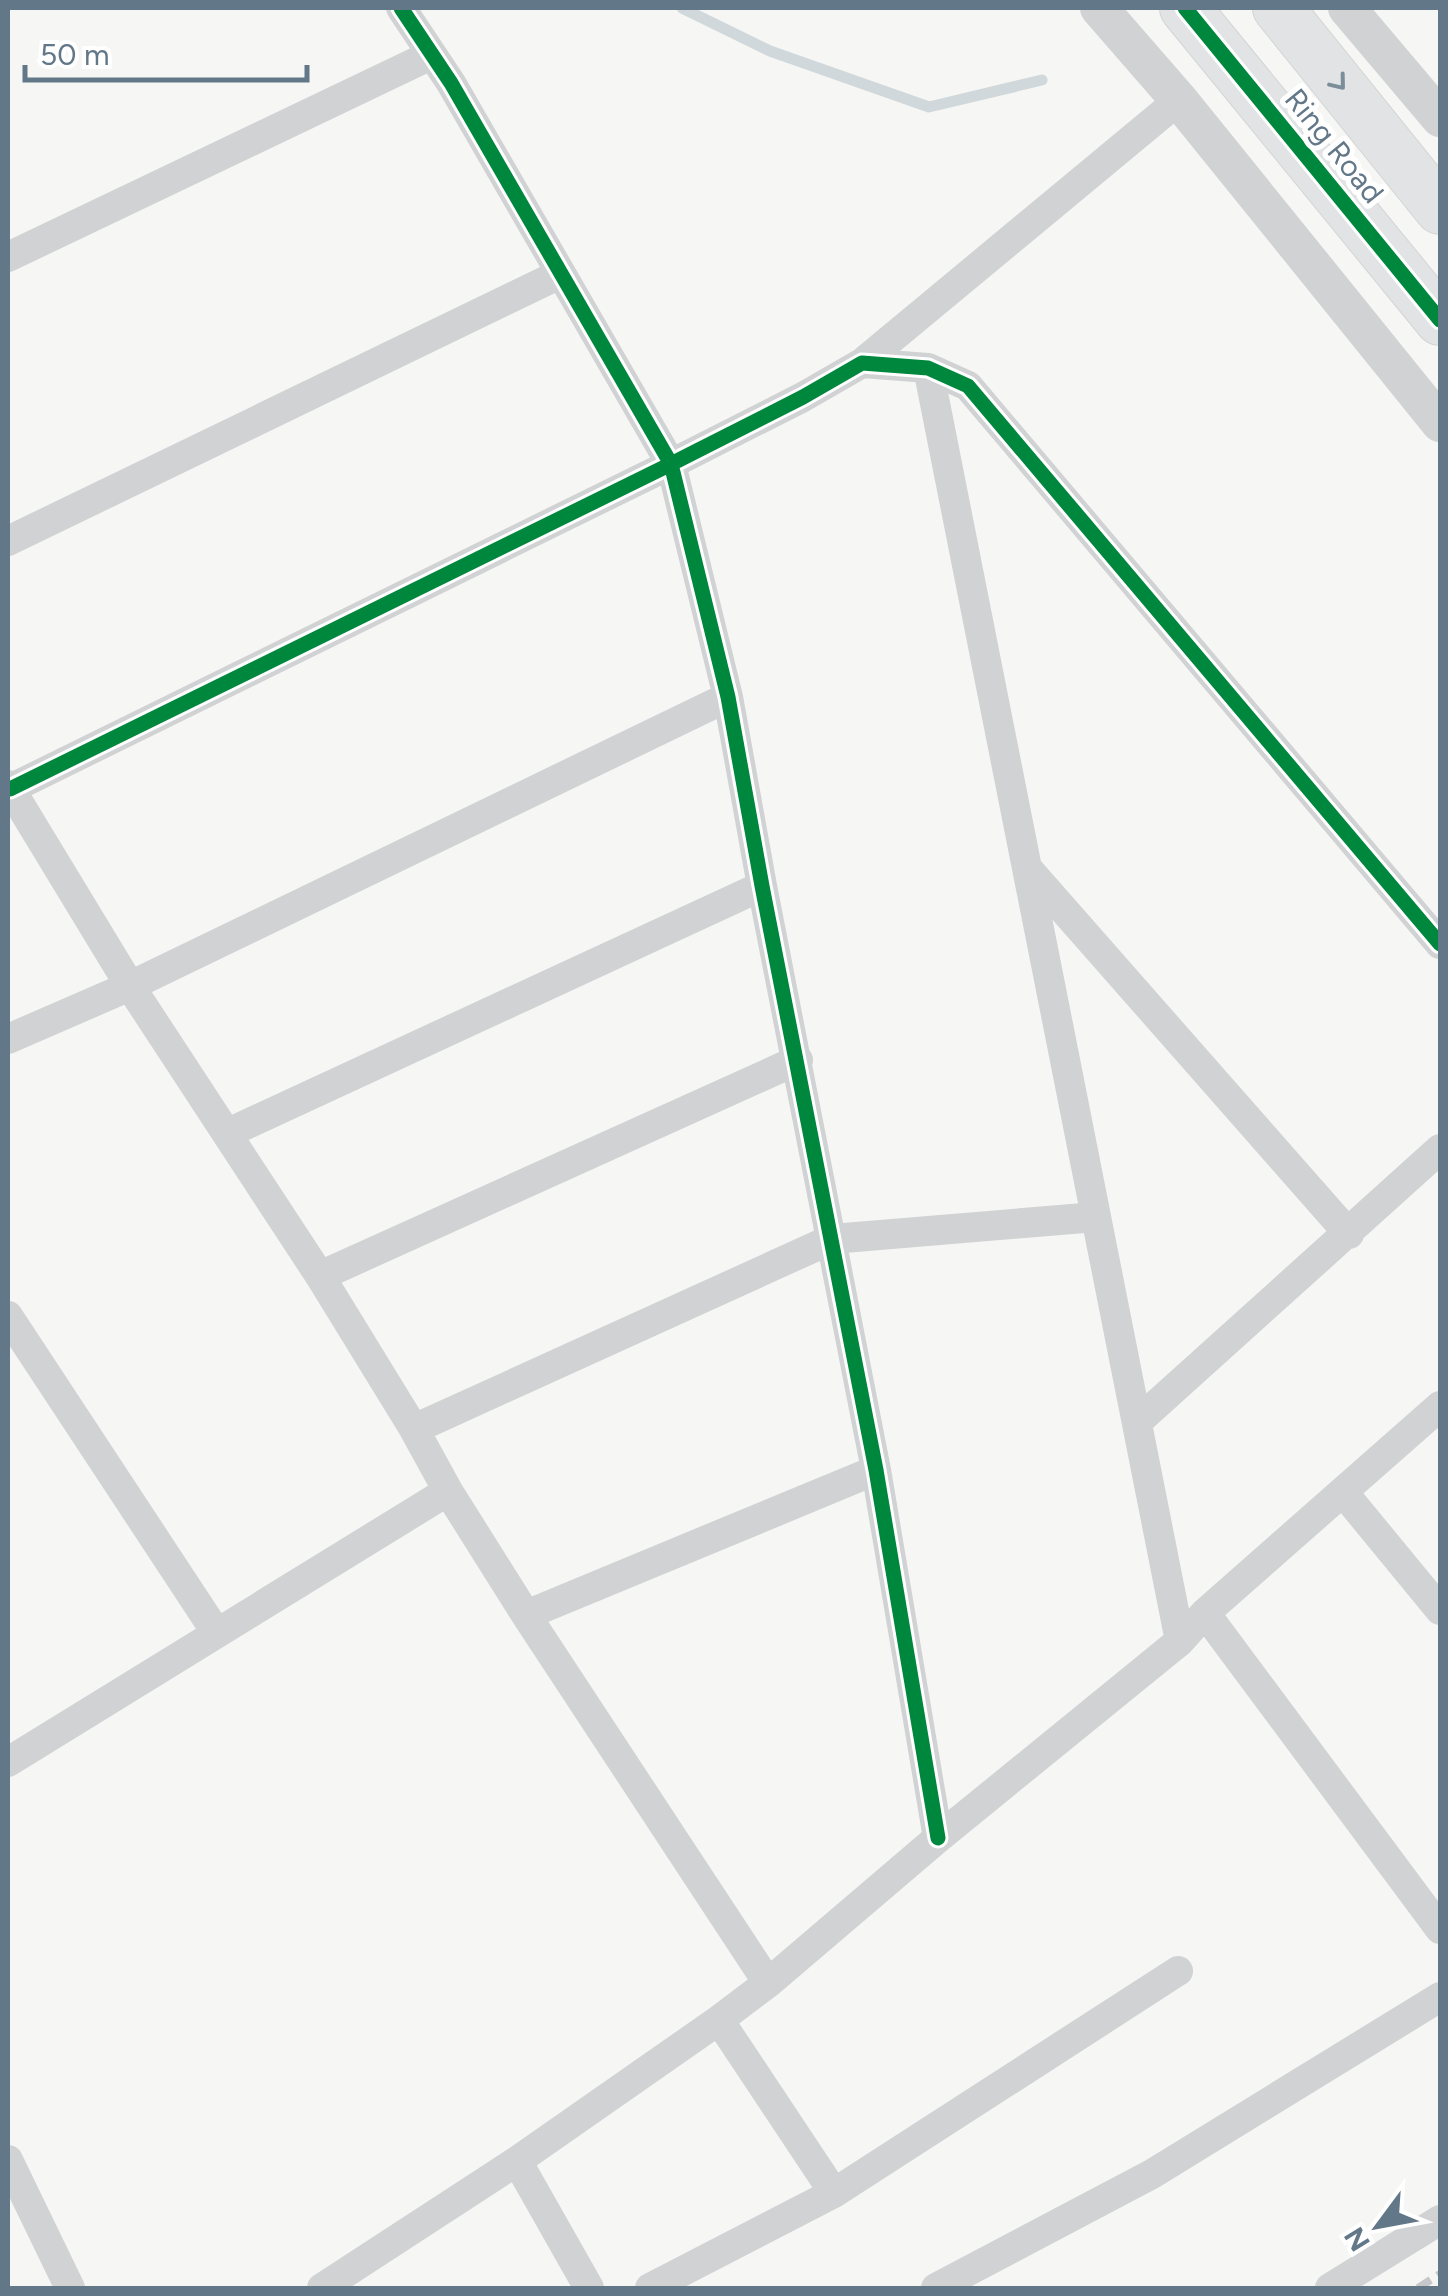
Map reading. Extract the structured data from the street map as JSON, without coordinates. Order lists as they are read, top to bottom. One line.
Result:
{"streets":{"highway":["Ring Road"]},"scale_bar":"50 m","north":"bottom left"}
